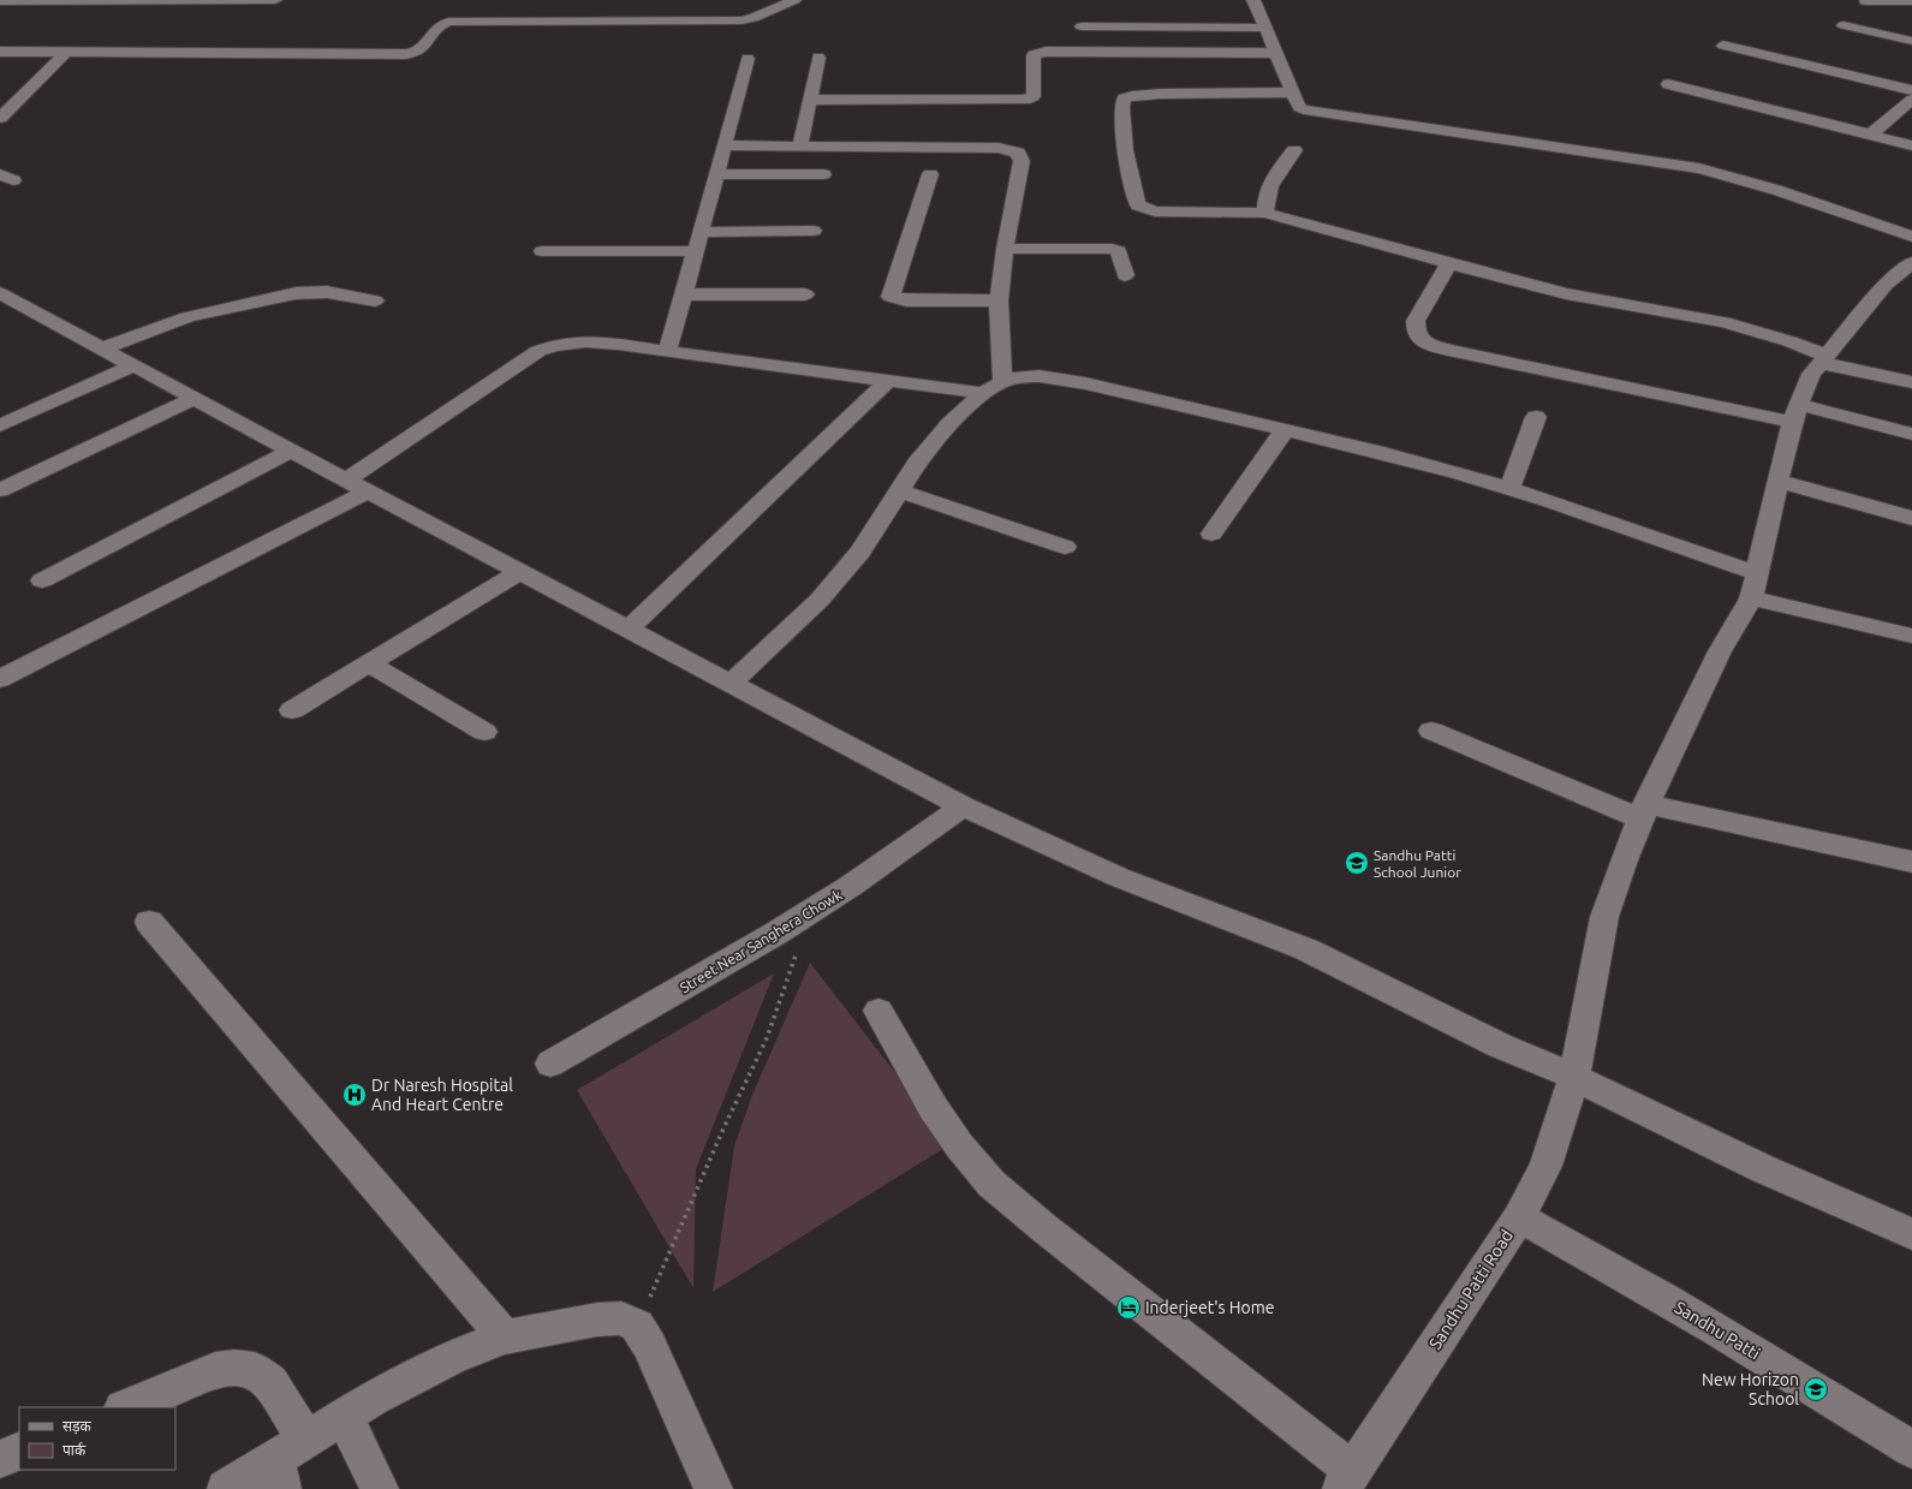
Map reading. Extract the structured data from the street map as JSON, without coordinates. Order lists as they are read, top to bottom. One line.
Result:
{"streets":{"street":["Street Near Sanghera Chowk","Sandhu Patti Road","Sandhu Patti"]},"crossings":[["Sandhu Patti Road","Sandhu Patti"]],"places":{"school or university":["Sandhu Patti School Junior","New Horizon School"],"hospital":["Dr Naresh Hospital And Heart Centre"],"hotel":["Inderjeet's Home"]},"legend":["सड़क","पार्क"]}
